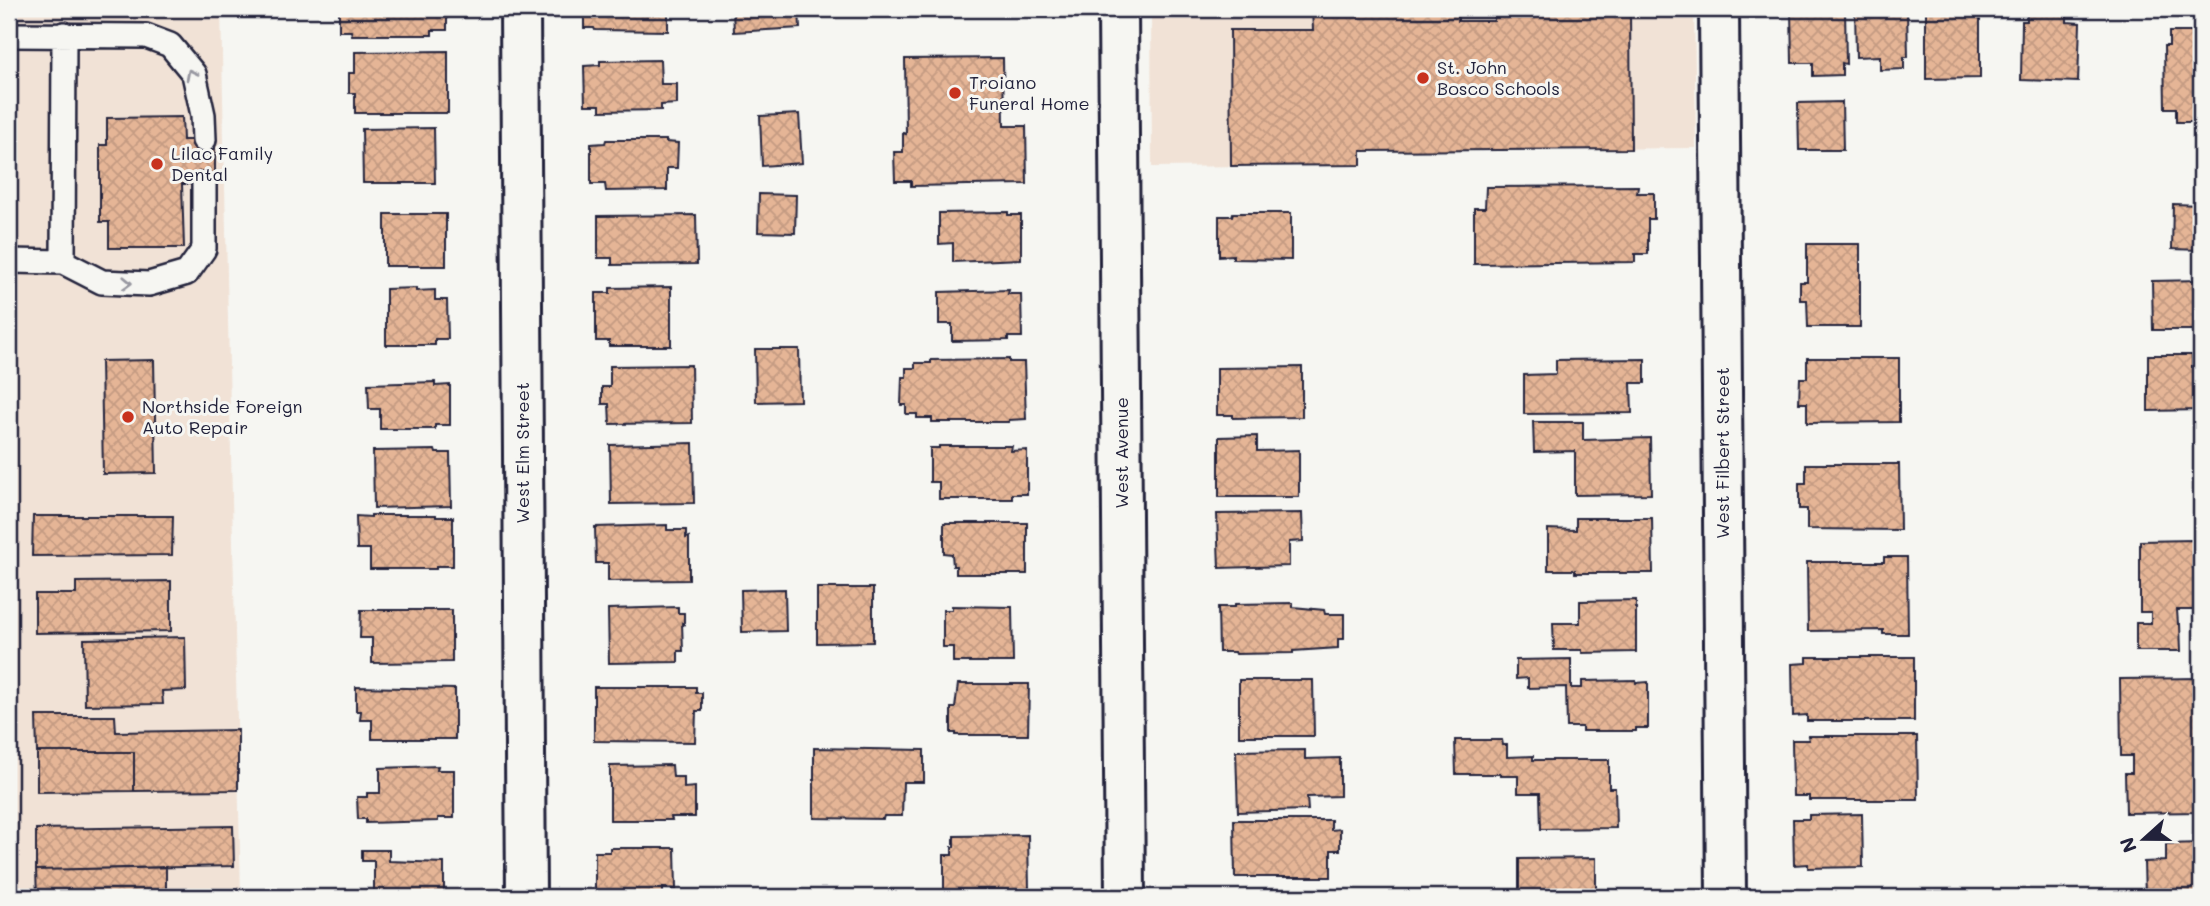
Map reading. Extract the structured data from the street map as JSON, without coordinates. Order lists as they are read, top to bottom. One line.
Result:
{"streets":{"street":["West Elm Street","West Avenue","West Filbert Street"]},"places":["St. John Bosco Schools","Troiano Funeral Home","Lilac Family Dental","Northside Foreign Auto Repair"],"north":"left"}
